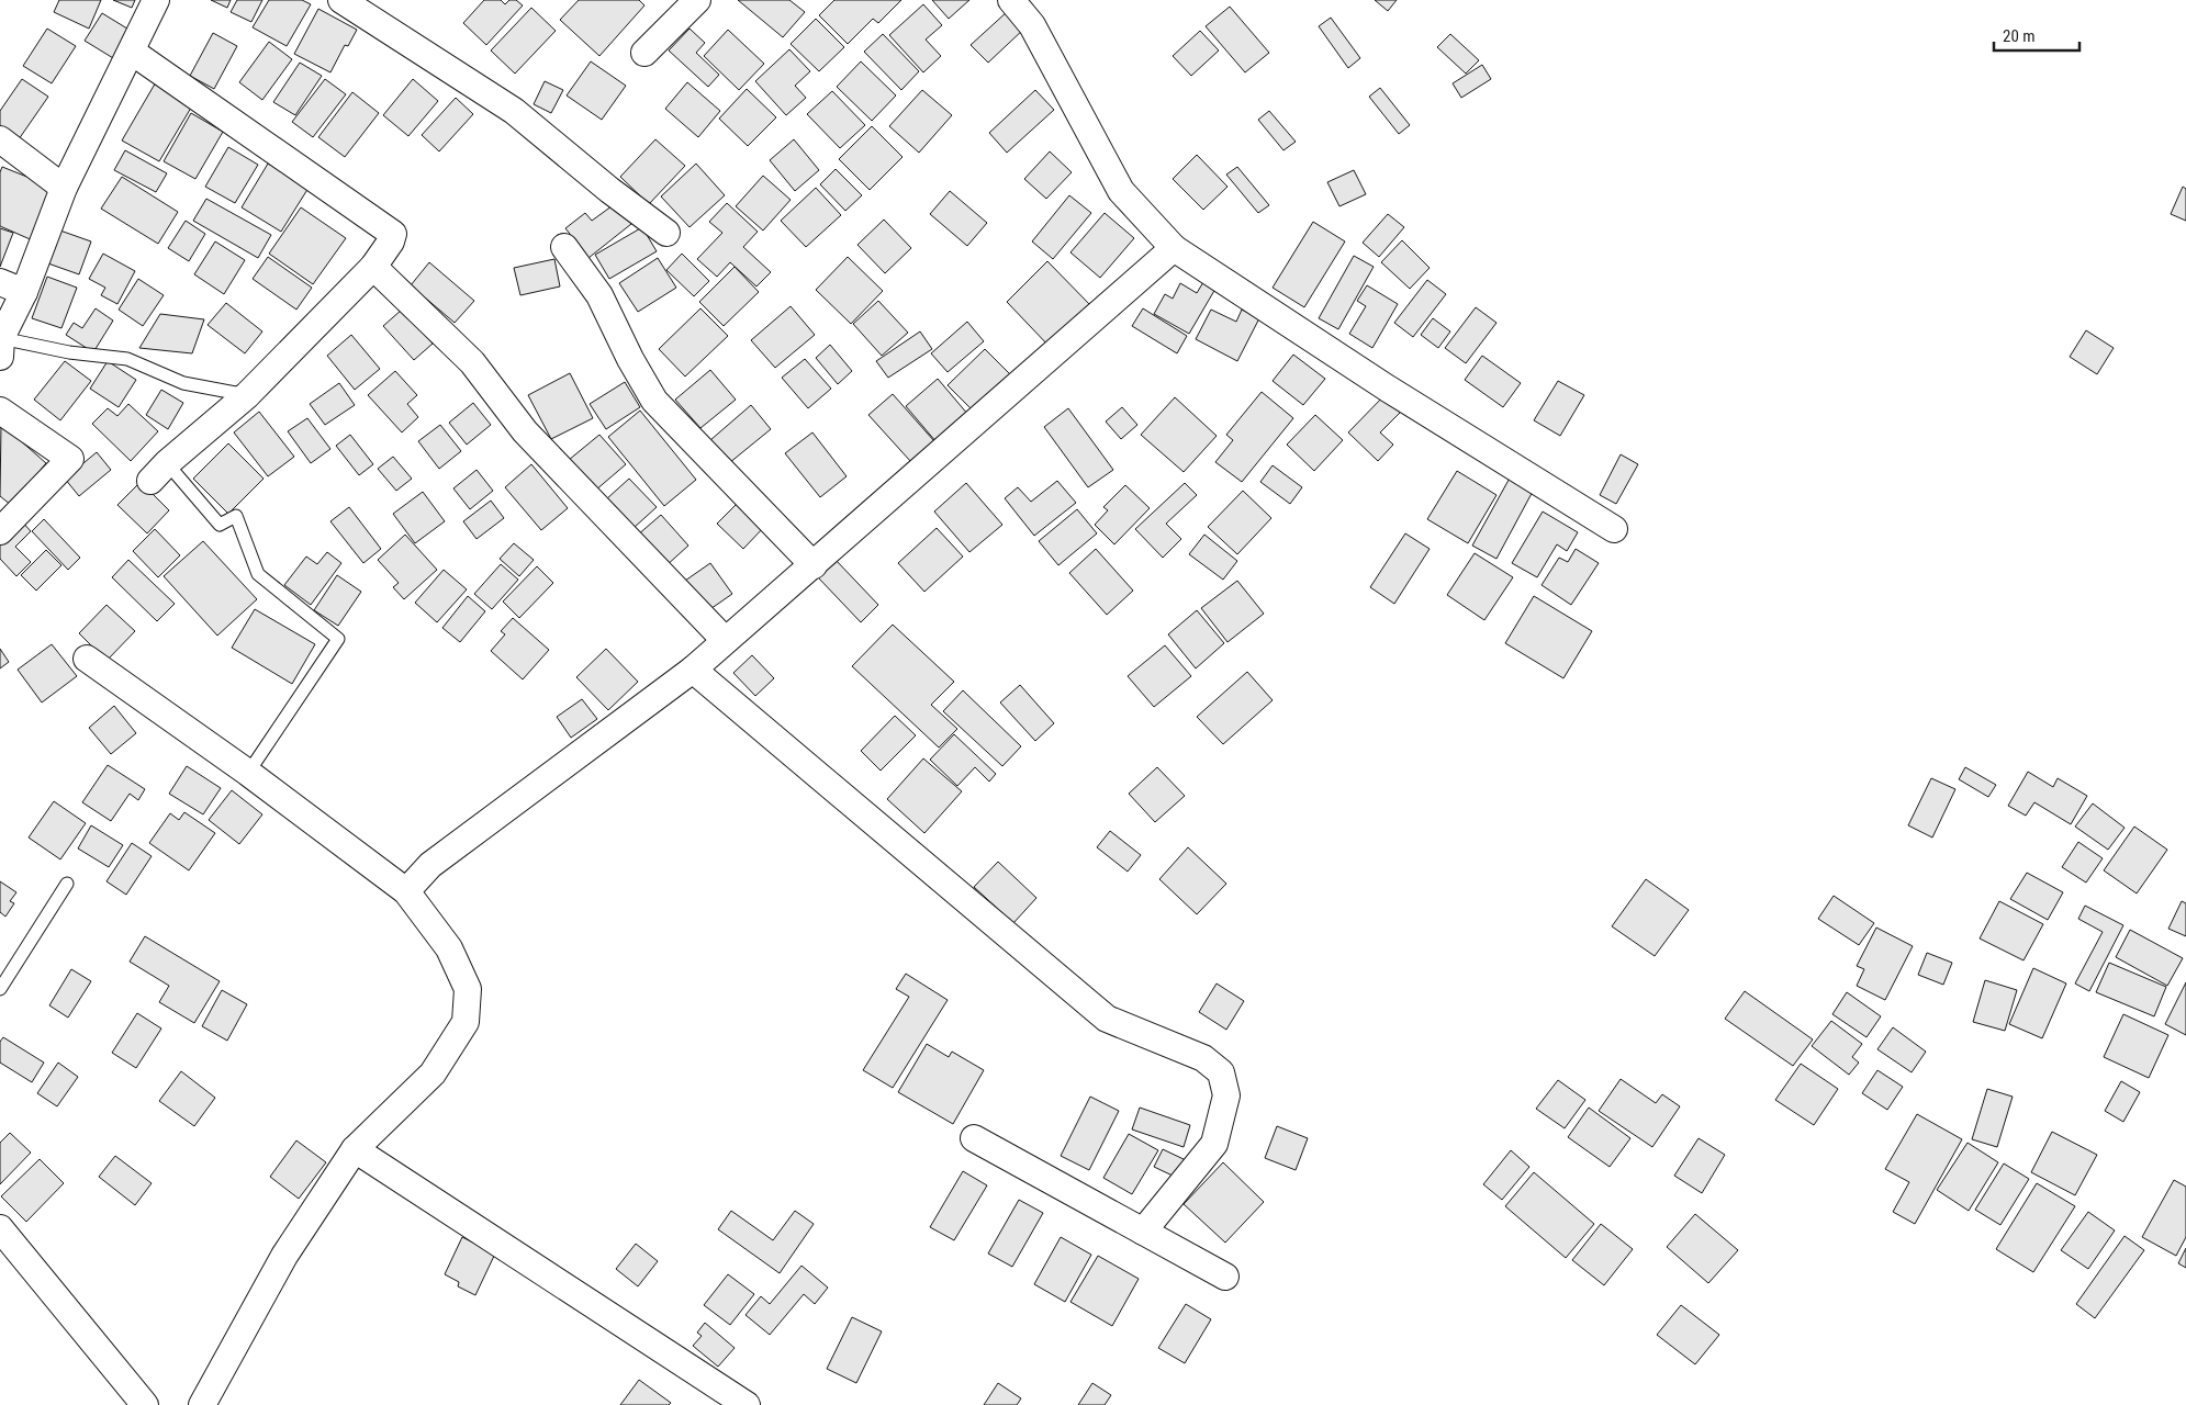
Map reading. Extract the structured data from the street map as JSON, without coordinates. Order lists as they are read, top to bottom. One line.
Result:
{"scale_bar":"20 m"}
